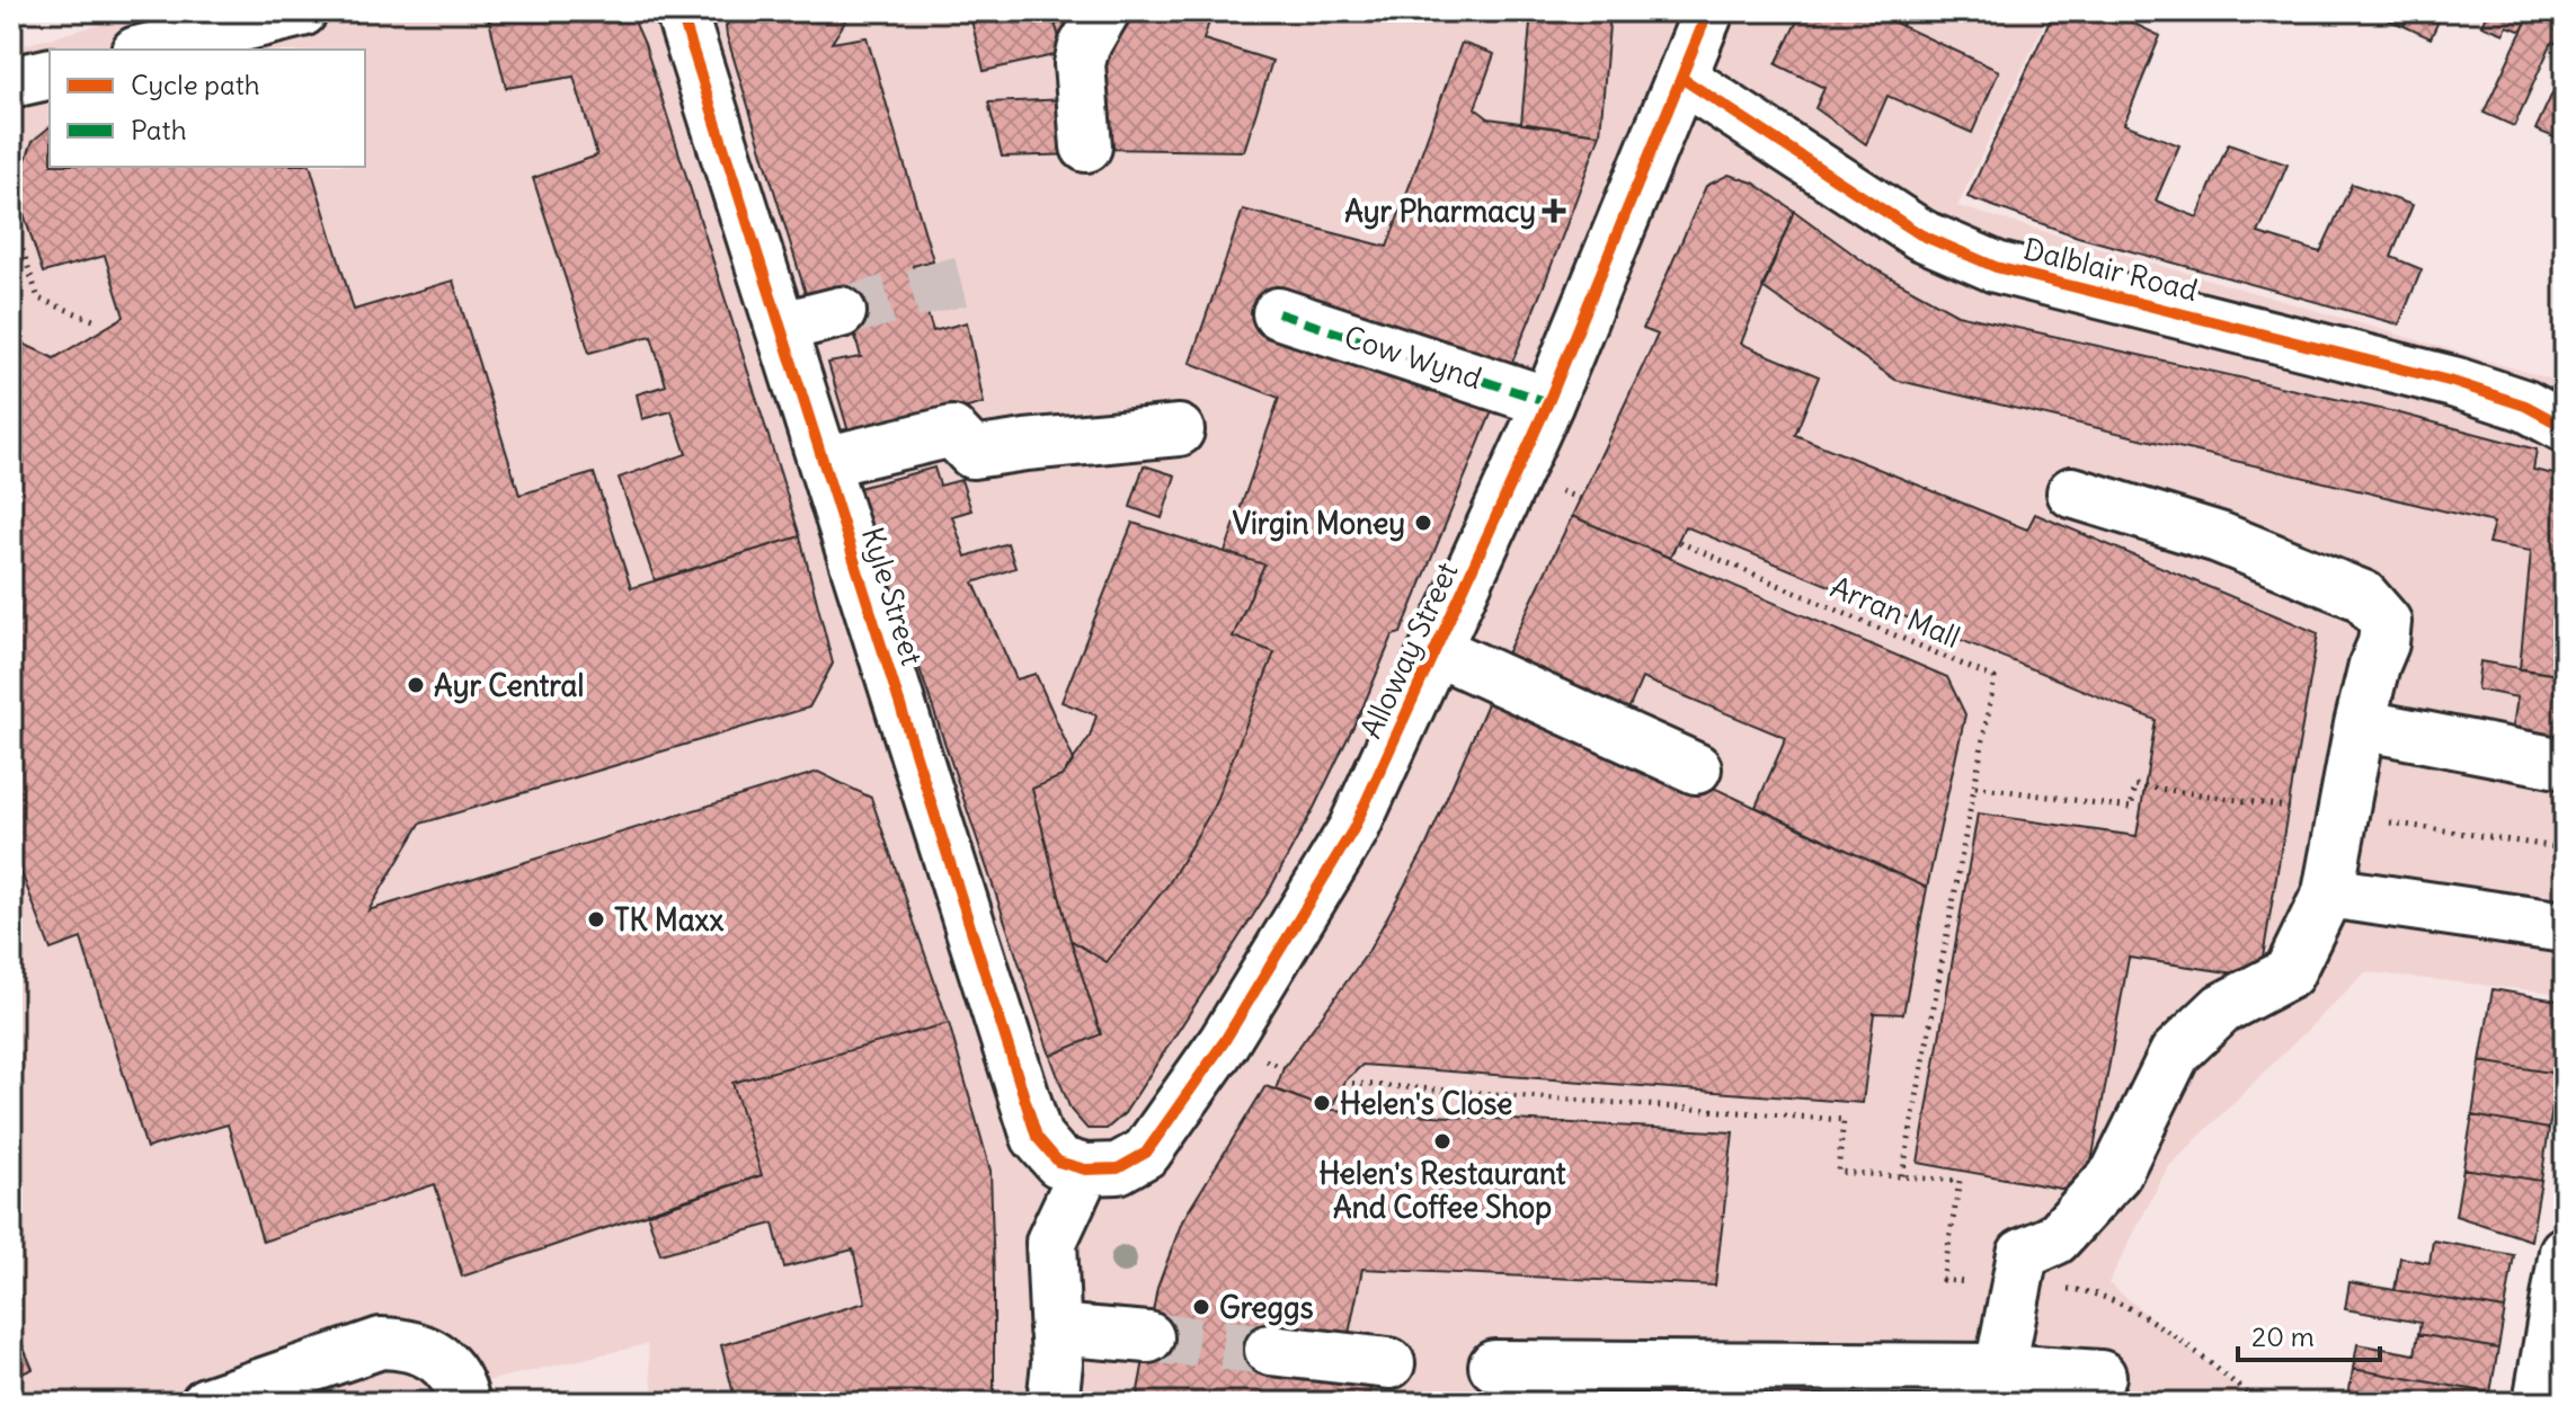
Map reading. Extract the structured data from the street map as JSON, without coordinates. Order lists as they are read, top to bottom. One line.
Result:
{"streets":{"street":["Dalblair Road","Cow Wynd","Kyle Street","Alloway Street"],"path":["Arran Mall"]},"crossings":[["Dalblair Road","Alloway Street"],["Cow Wynd","Alloway Street"],["Kyle Street","Alloway Street"]],"places":{"health":["Ayr Pharmacy"],"other":["Virgin Money","Ayr Central","TK Maxx","Helen's Close","Helen's Restaurant And Coffee Shop","Greggs"]},"legend":["Cycle path","Path"],"scale_bar":"20 m"}
